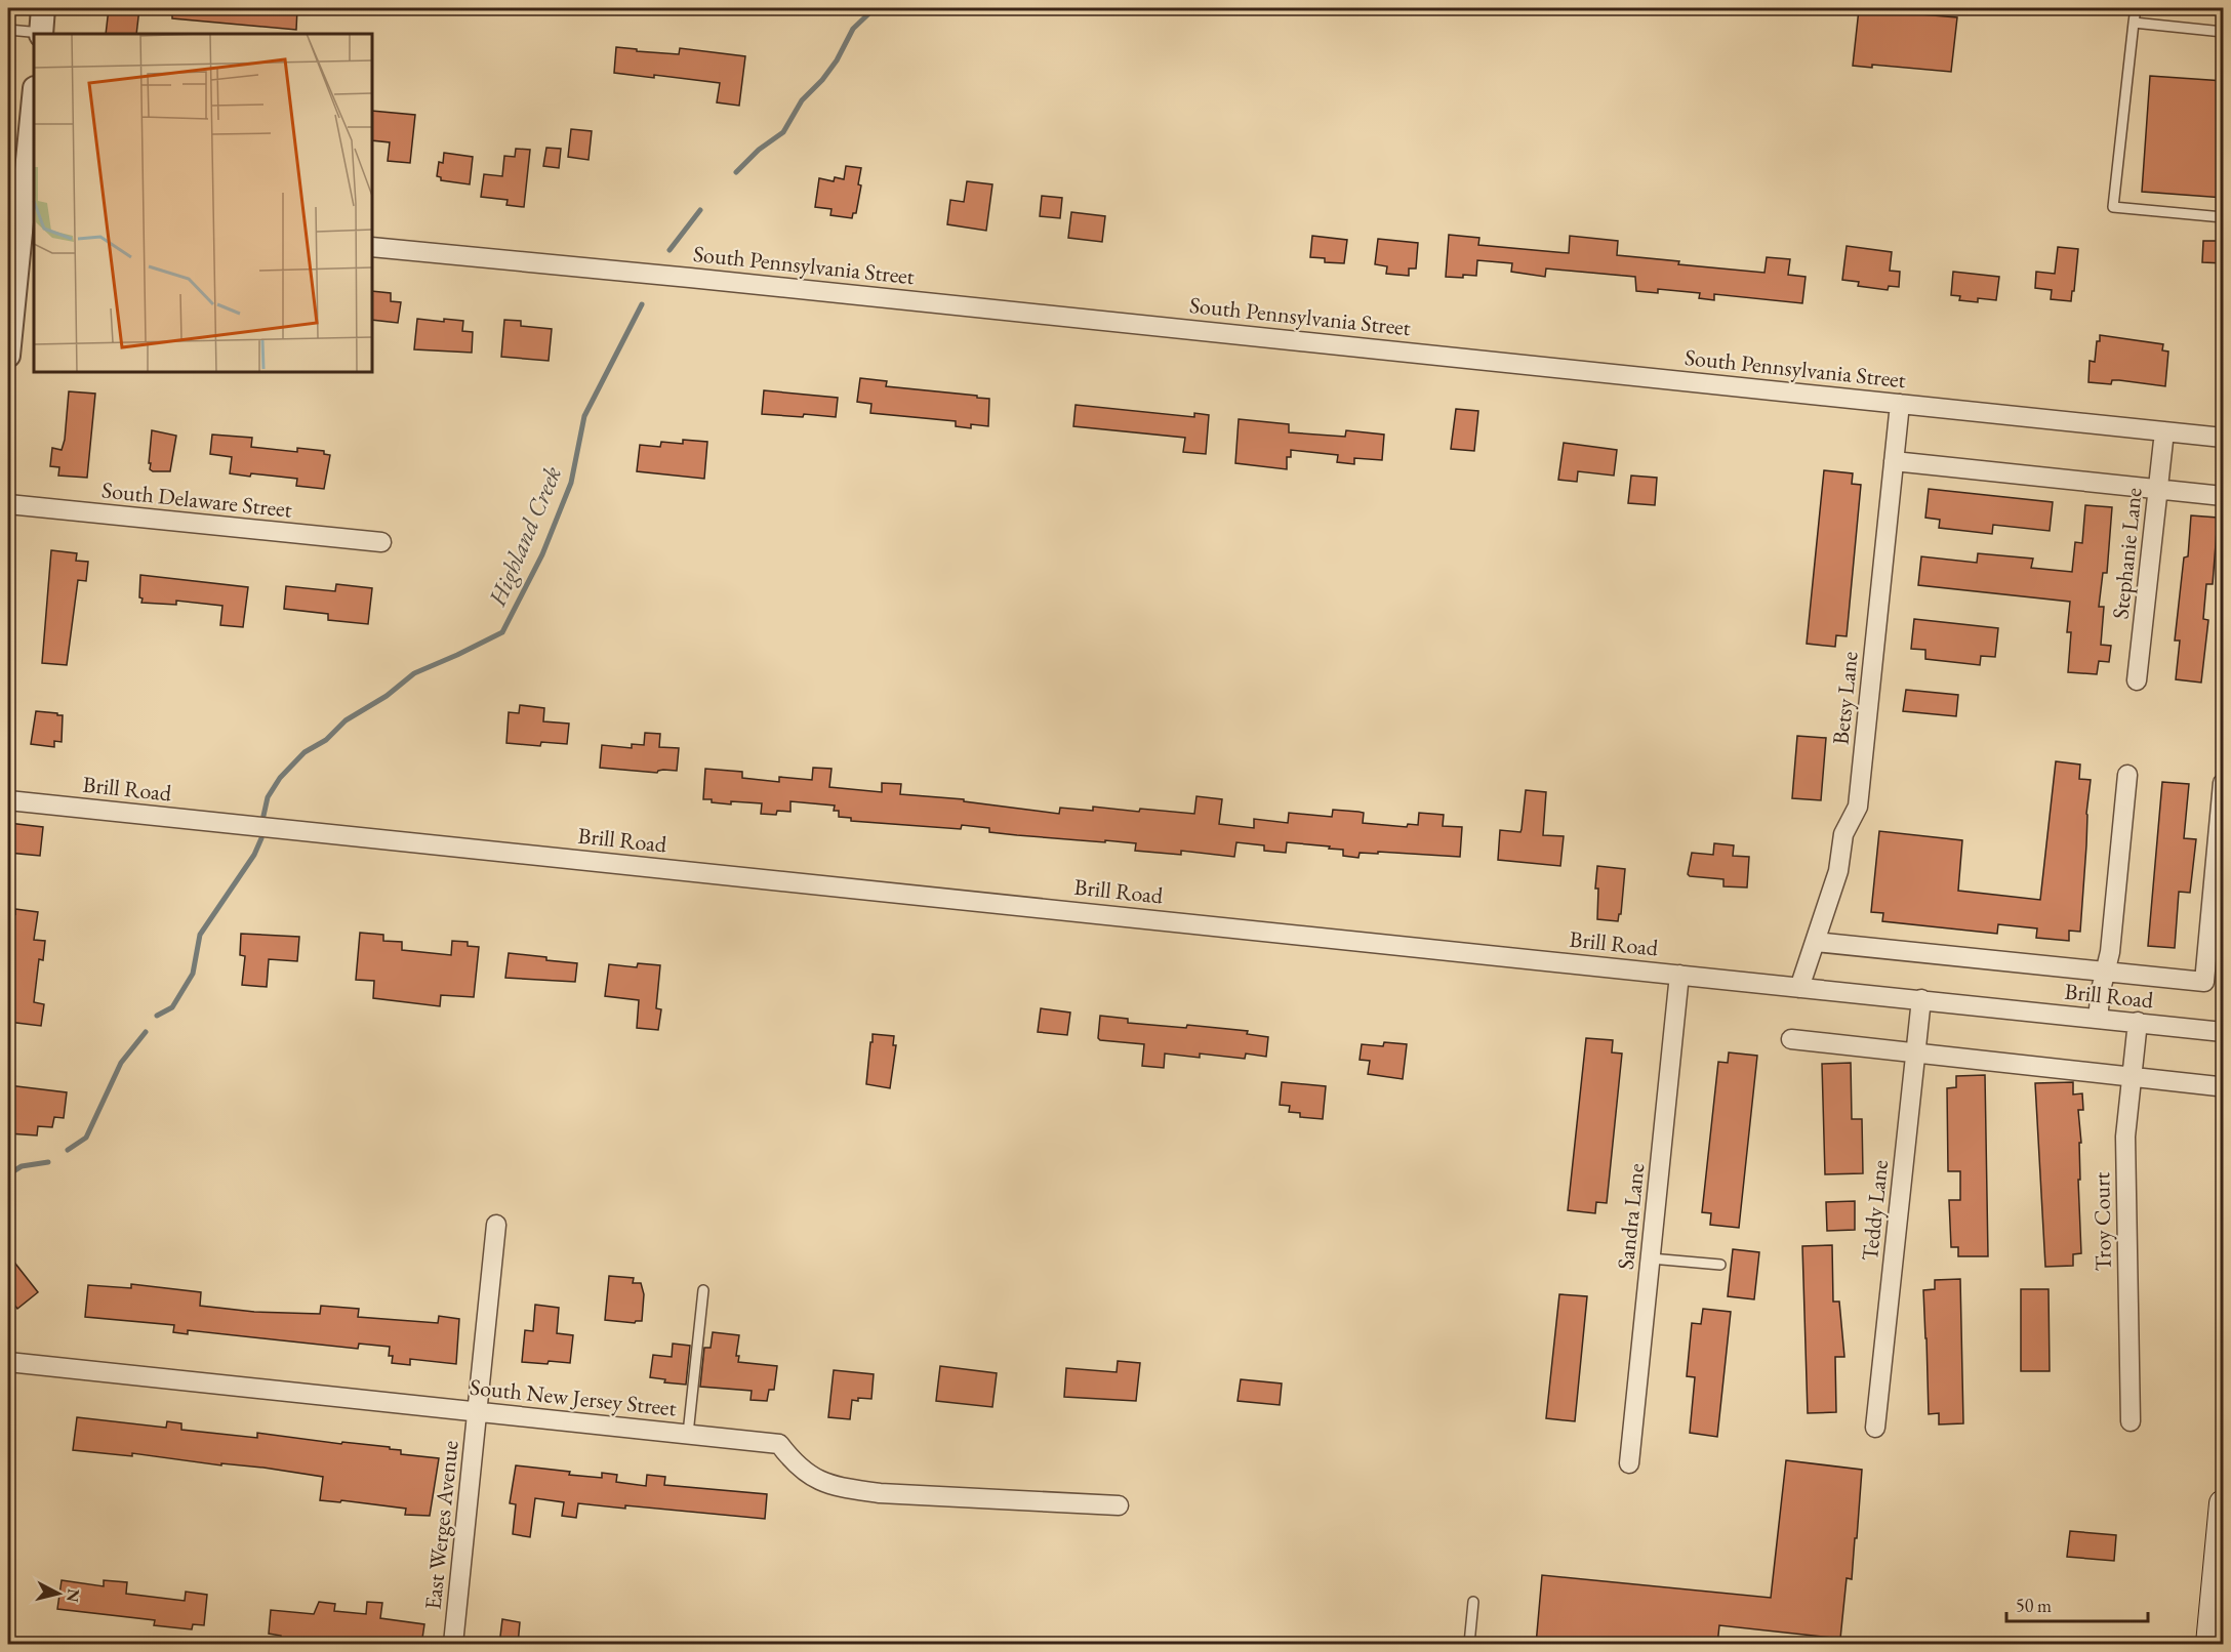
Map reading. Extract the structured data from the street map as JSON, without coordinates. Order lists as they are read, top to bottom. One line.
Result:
{"streets":{"street":["South Pennsylvania Street","South Delaware Street","Stephanie Lane","Betsy Lane","Brill Road","Teddy Lane","Sandra Lane","Troy Court","South New Jersey Street","East Werges Avenue"]},"crossings":[["South Pennsylvania Street","Stephanie Lane"],["South Pennsylvania Street","Betsy Lane"],["Betsy Lane","Brill Road"],["Brill Road","Teddy Lane"],["Brill Road","Sandra Lane"],["Brill Road","Troy Court"],["South New Jersey Street","East Werges Avenue"]],"water":["Highland Creek"],"scale_bar":"50 m","north":"right"}
